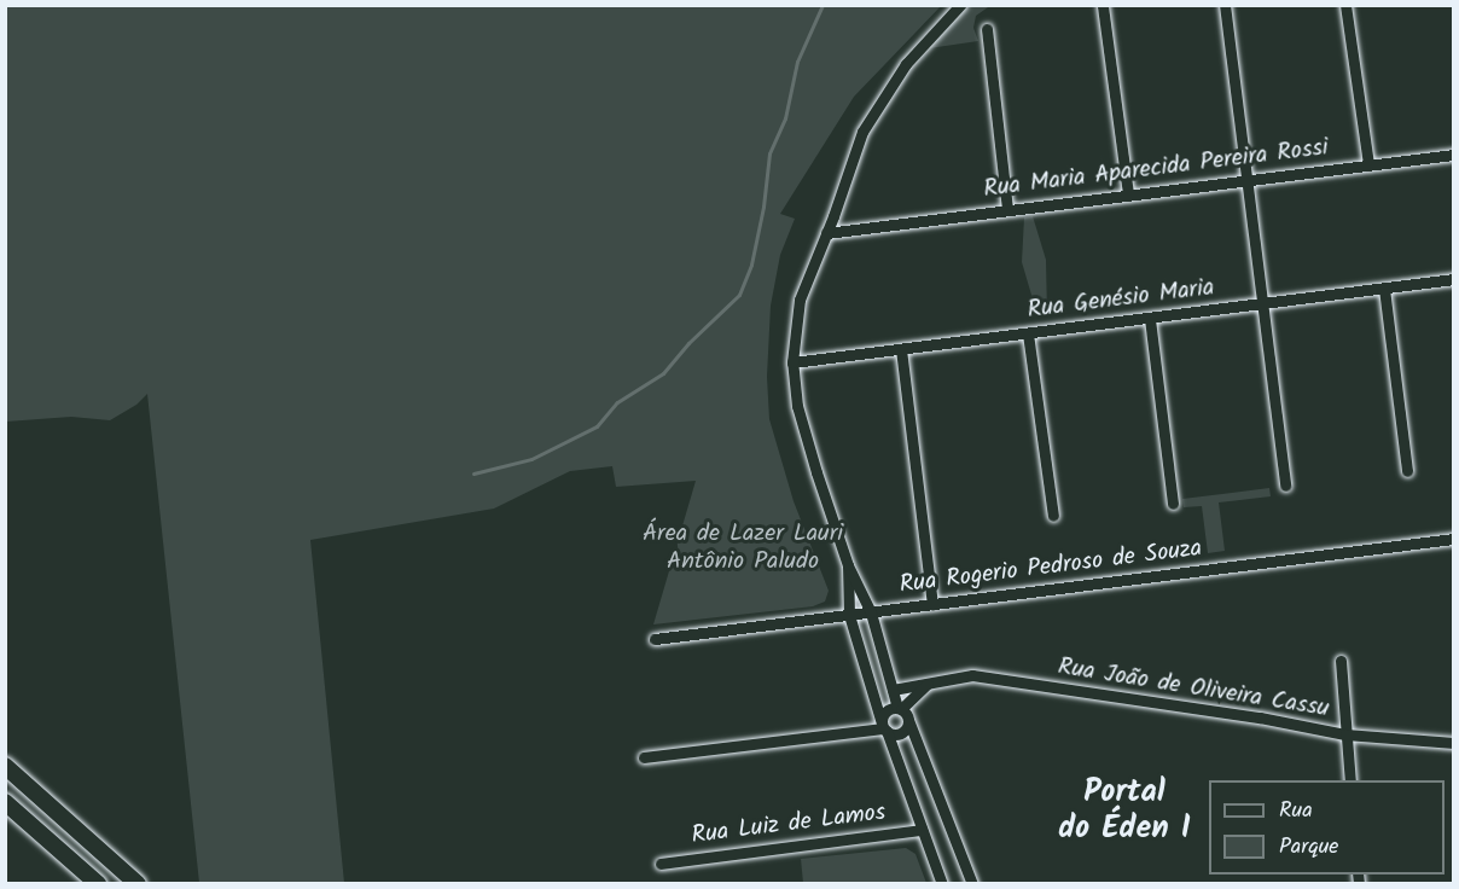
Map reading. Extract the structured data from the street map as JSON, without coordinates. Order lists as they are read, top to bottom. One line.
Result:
{"streets":{"street":["Rua Maria Aparecida Pereira Rossi","Rua Genésio Maria","Rua Rogerio Pedroso de Souza","Rua João de Oliveira Cassu","Rua Luiz de Lamos"]},"districts":["Portal do Éden I"],"parks":["Área de Lazer Lauri Antônio Paludo"],"legend":["Rua","Parque"]}
